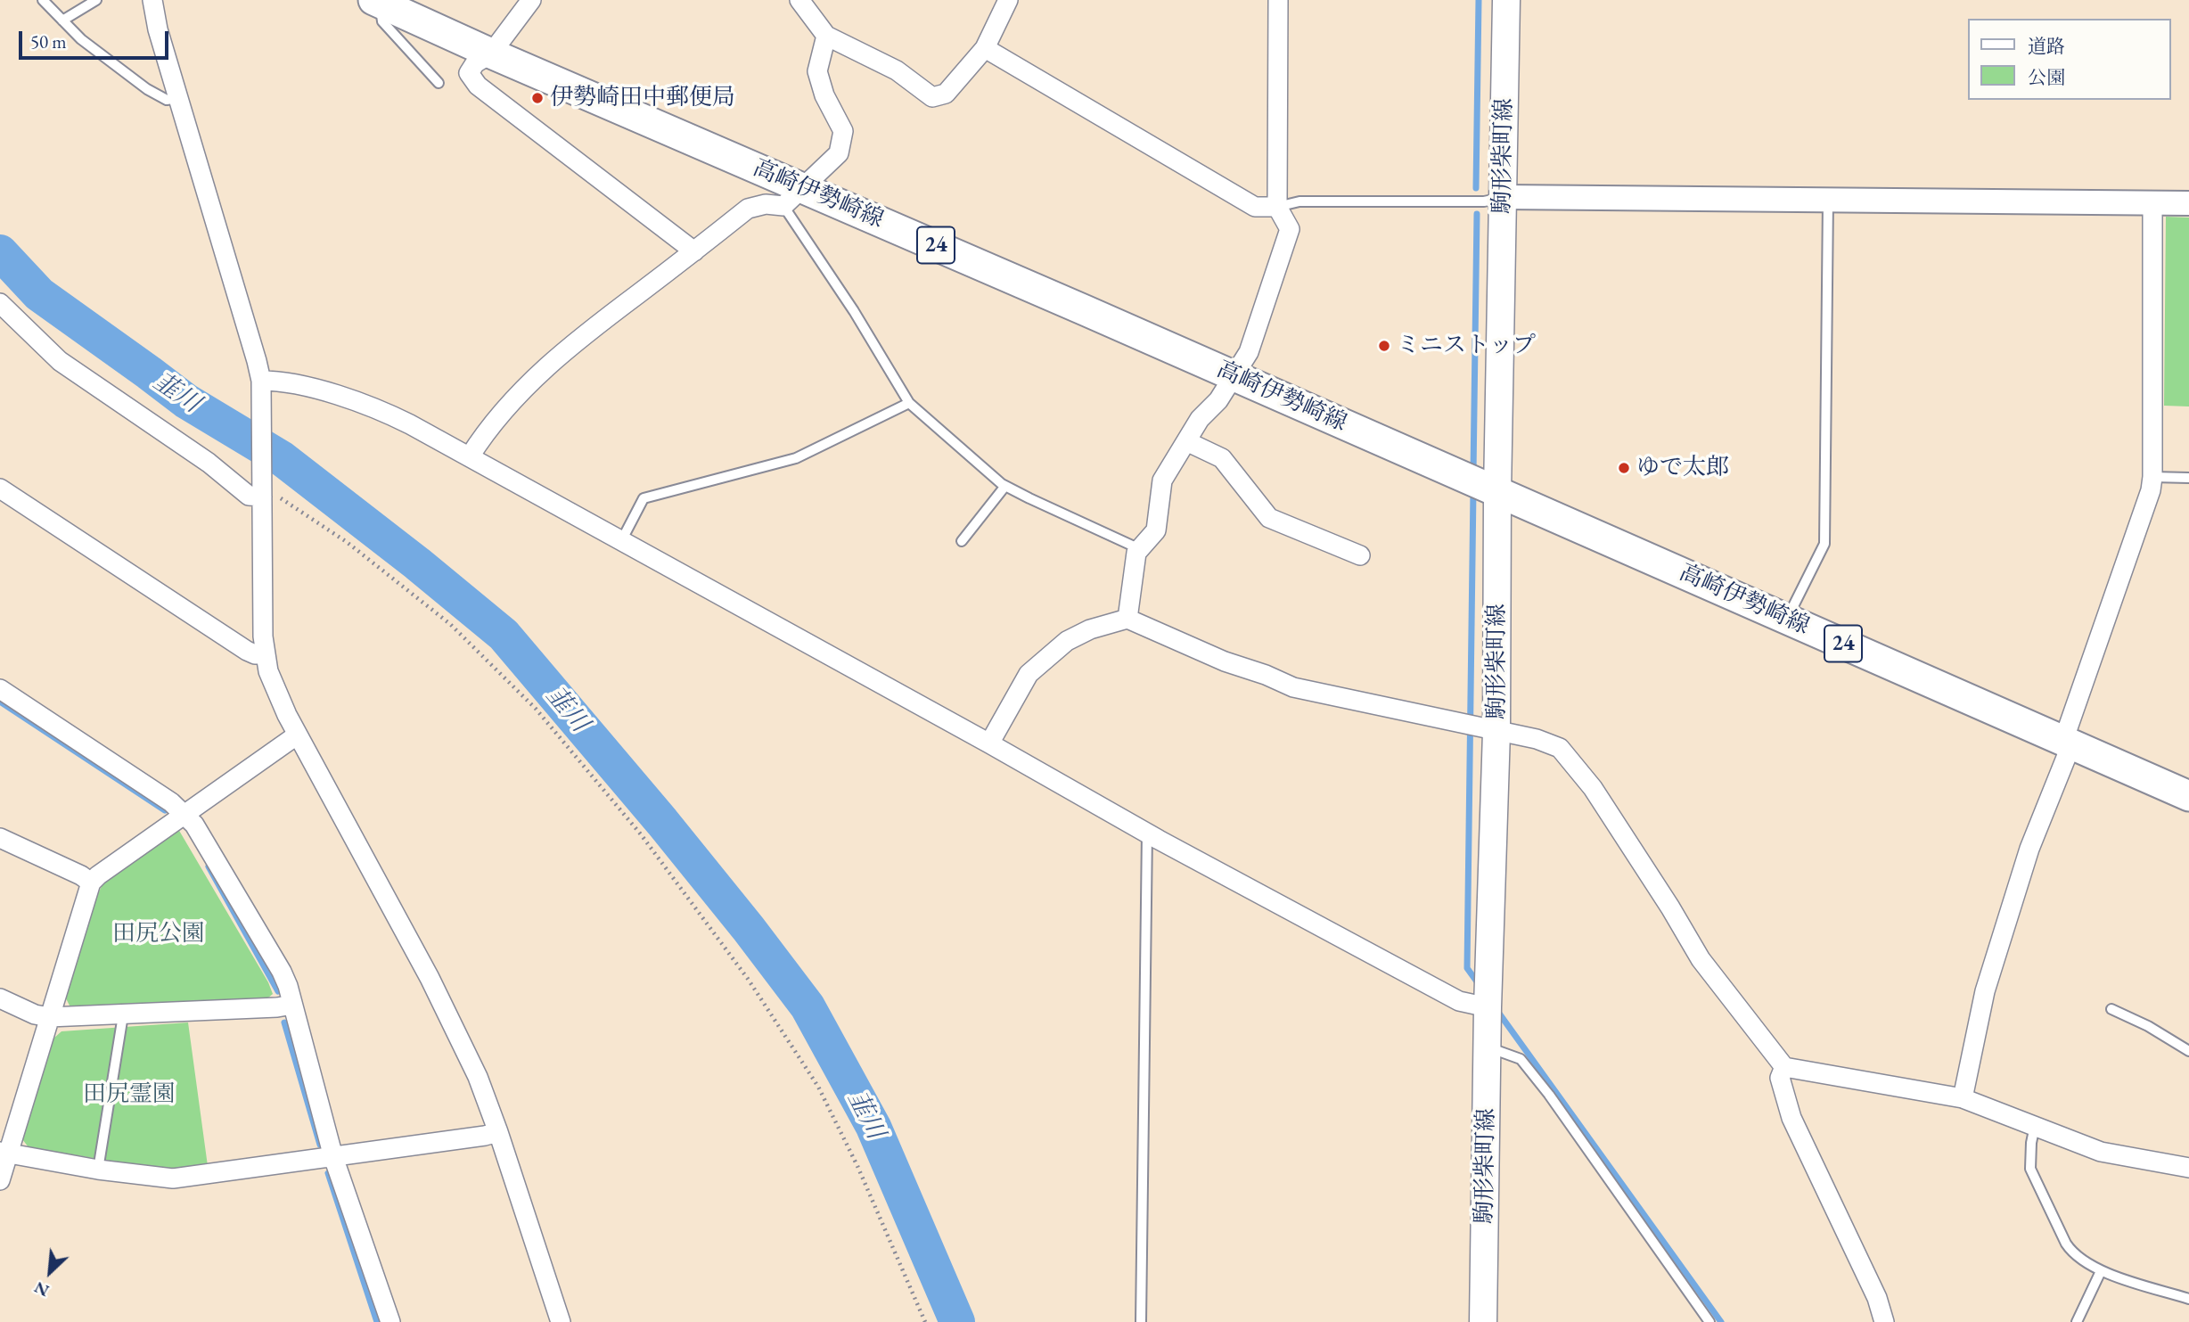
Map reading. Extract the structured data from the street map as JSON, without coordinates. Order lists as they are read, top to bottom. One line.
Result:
{"streets":{"main road":["駒形柴町線","高崎伊勢崎線","24"]},"crossings":[["駒形柴町線","高崎伊勢崎線"]],"water":["韮川"],"parks":["田尻公園","田尻霊園"],"places":["伊勢崎田中郵便局","ミニストップ","ゆで太郎"],"legend":["道路","公園"],"scale_bar":"50 m","north":"bottom left"}
